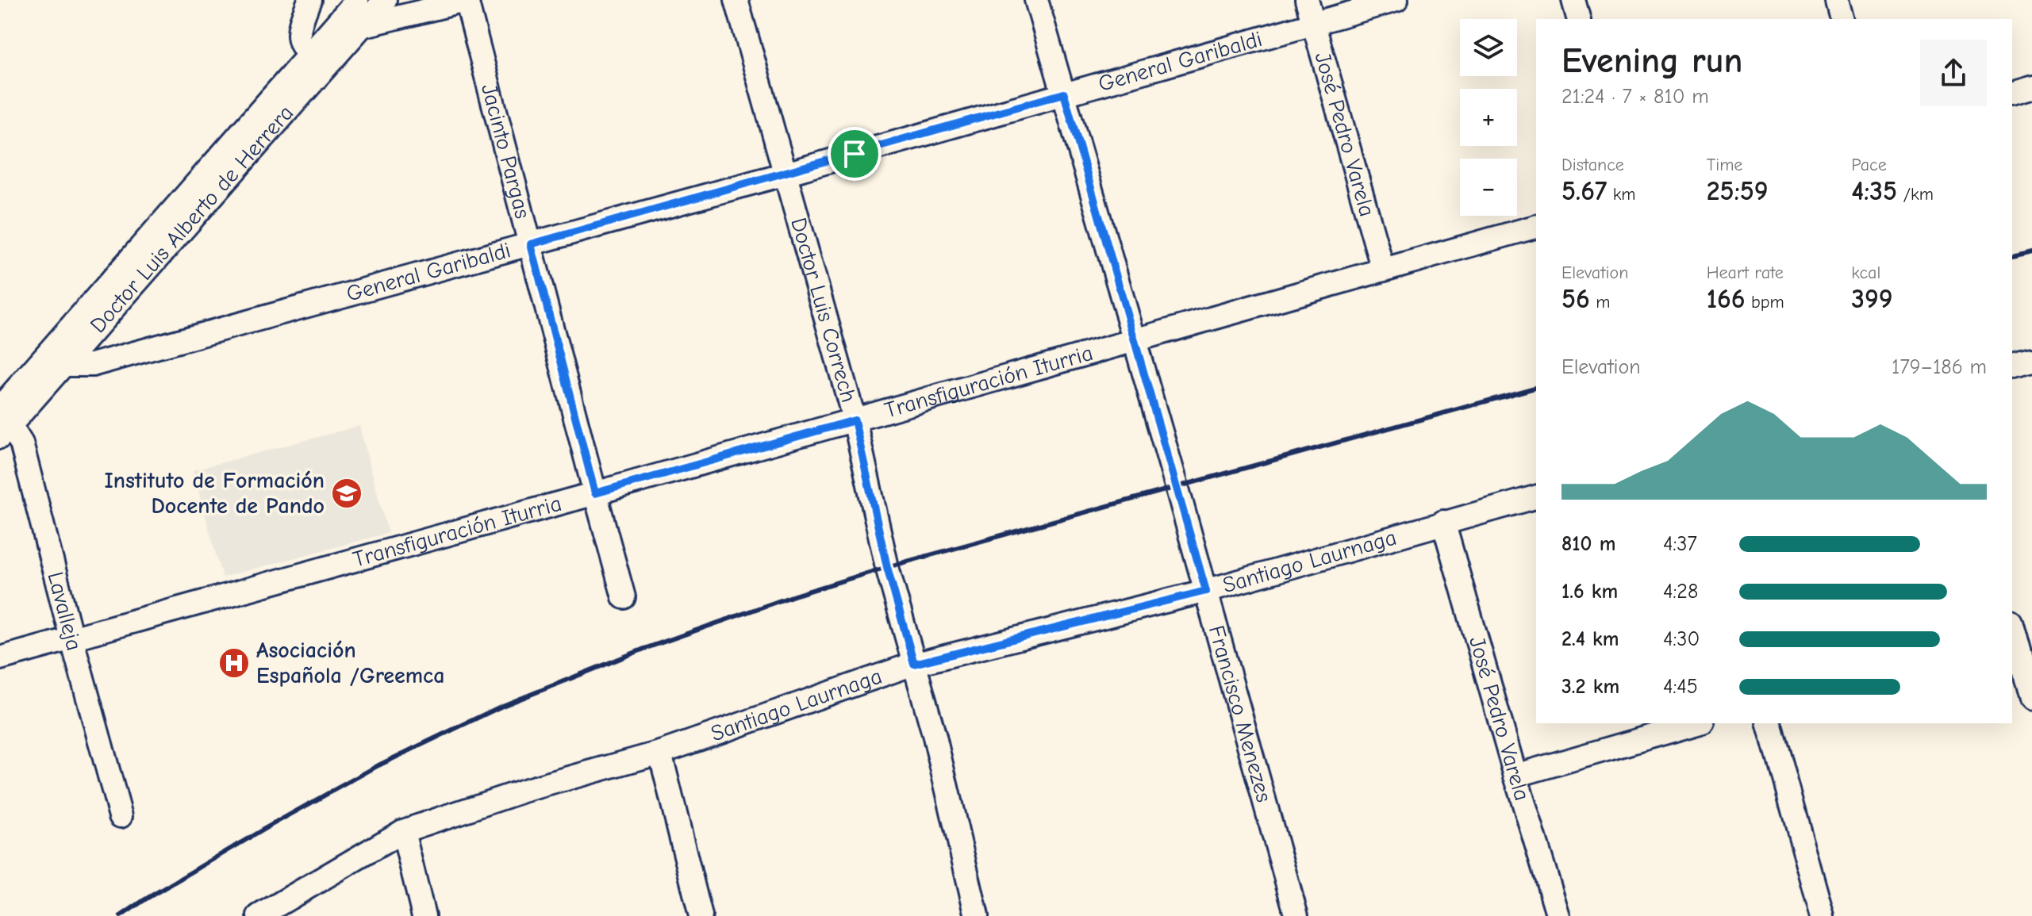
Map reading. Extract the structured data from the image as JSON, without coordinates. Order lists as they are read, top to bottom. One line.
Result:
{"streets":{"street":["General Garibaldi","José Pedro Varela","Jacinto Pargas","Doctor Luis Alberto de Herrera","Doctor Luis Correch","Transfiguración Iturria","Santiago Laurnaga","Lavalleja","Francisco Menezes"]},"crossings":[["General Garibaldi","José Pedro Varela"],["General Garibaldi","Jacinto Pargas"],["General Garibaldi","Doctor Luis Alberto de Herrera"],["General Garibaldi","Doctor Luis Correch"],["General Garibaldi","Francisco Menezes"],["José Pedro Varela","Transfiguración Iturria"],["José Pedro Varela","Santiago Laurnaga"],["Jacinto Pargas","Transfiguración Iturria"],["Doctor Luis Alberto de Herrera","Lavalleja"],["Doctor Luis Correch","Transfiguración Iturria"],["Doctor Luis Correch","Santiago Laurnaga"],["Transfiguración Iturria","Lavalleja"],["Transfiguración Iturria","Francisco Menezes"],["Santiago Laurnaga","Francisco Menezes"]],"places":{"school or university":["Instituto de Formación Docente de Pando"],"hospital":["Asociación Española /Greemca"]},"page":{"map_buttons":["+","−"],"heading":["Evening run","21:24 · 7 × 810 m"],"stats":[["Distance","5.67 km"],["Time","25:59"],["Pace","4:35 /km"],["Elevation","56 m"],["Heart rate","166 bpm"],["kcal","399"]],"chart":["Elevation","179–186 m"],"list":[{"name":"810 m","note":"4:37"},{"name":"1.6 km","note":"4:28"},{"name":"2.4 km","note":"4:30"},{"name":"3.2 km","note":"4:45"}]}}
